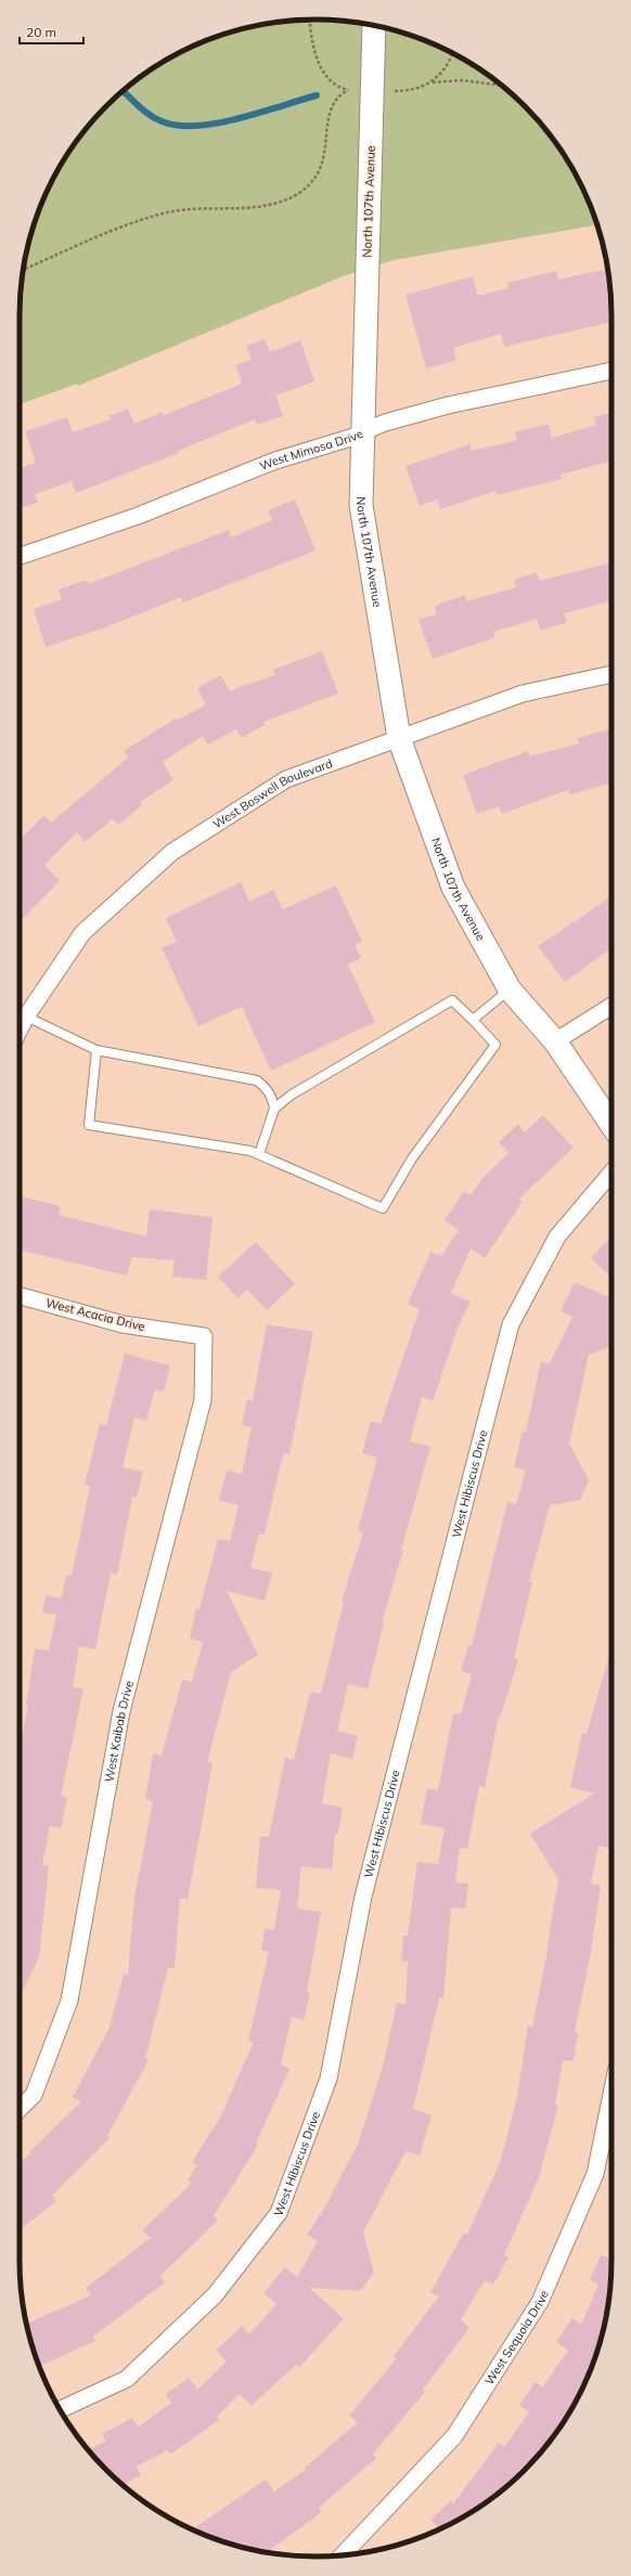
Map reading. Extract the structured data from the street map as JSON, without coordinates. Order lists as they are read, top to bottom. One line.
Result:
{"streets":{"street":["North 107th Avenue","West Mimosa Drive","West Boswell Boulevard","West Acacia Drive","West Hibiscus Drive","West Kaibab Drive","West Sequoia Drive"]},"crossings":[["North 107th Avenue","West Mimosa Drive"],["North 107th Avenue","West Boswell Boulevard"],["West Acacia Drive","West Kaibab Drive"]],"scale_bar":"20 m"}
